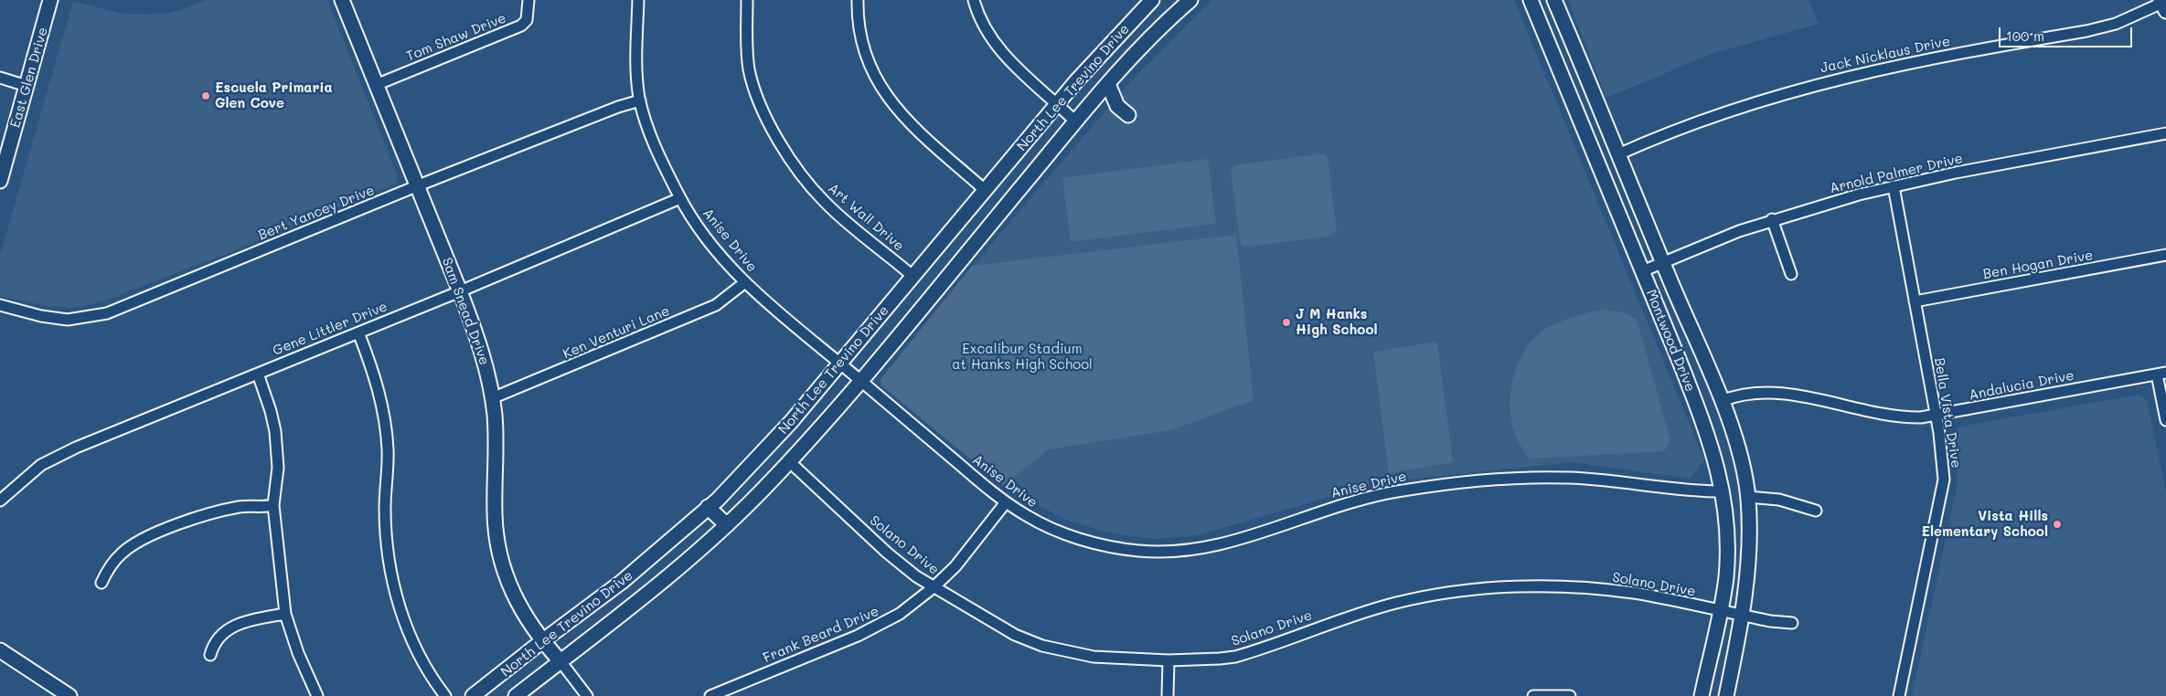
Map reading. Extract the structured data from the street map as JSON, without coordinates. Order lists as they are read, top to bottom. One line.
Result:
{"streets":{"main road":["East Glen Drive","North Lee Trevino Drive","Sam Snead Drive","Montwood Drive"],"street":["Tom Shaw Drive","Jack Nicklaus Drive","Arnold Palmer Drive","Bert Yancey Drive","Art Wall Drive","Anise Drive","Ben Hogan Drive","Gene Littler Drive","Ken Venturi Lane","Andalucia Drive","Bella Vista Drive","Solano Drive","Frank Beard Drive"]},"crossings":[["Tom Shaw Drive","Sam Snead Drive"],["Jack Nicklaus Drive","Montwood Drive"],["North Lee Trevino Drive","Art Wall Drive"],["North Lee Trevino Drive","Anise Drive"],["North Lee Trevino Drive","Sam Snead Drive"],["North Lee Trevino Drive","Solano Drive"],["Arnold Palmer Drive","Montwood Drive"],["Arnold Palmer Drive","Bella Vista Drive"],["Bert Yancey Drive","Anise Drive"],["Bert Yancey Drive","Sam Snead Drive"],["Anise Drive","Gene Littler Drive"],["Anise Drive","Ken Venturi Lane"],["Anise Drive","Montwood Drive"],["Anise Drive","Frank Beard Drive"],["Ben Hogan Drive","Bella Vista Drive"],["Sam Snead Drive","Gene Littler Drive"],["Sam Snead Drive","Ken Venturi Lane"],["Montwood Drive","Andalucia Drive"],["Montwood Drive","Solano Drive"],["Andalucia Drive","Bella Vista Drive"],["Solano Drive","Frank Beard Drive"]],"parks":["Excalibur Stadium at Hanks High School"],"places":["Escuela Primaria Glen Cove","J M Hanks High School","Vista Hills Elementary School"],"scale_bar":"100 m"}
